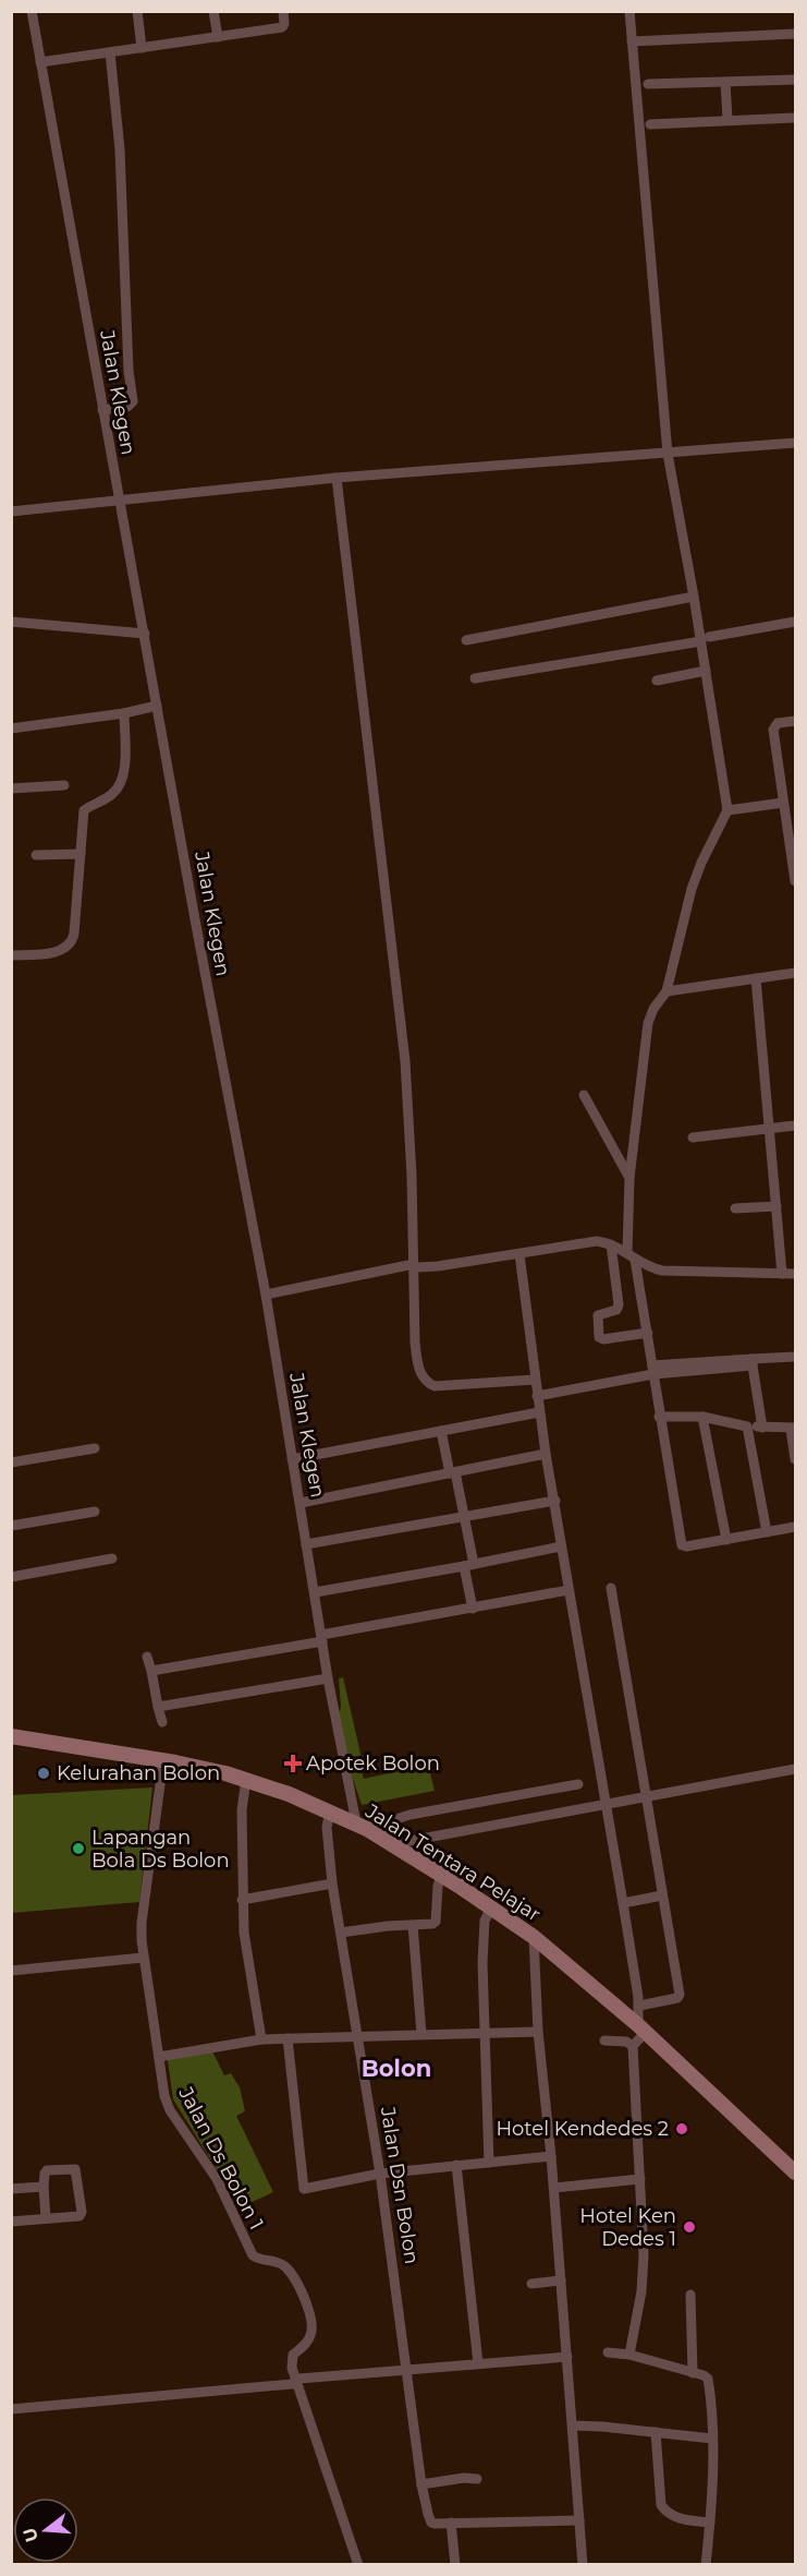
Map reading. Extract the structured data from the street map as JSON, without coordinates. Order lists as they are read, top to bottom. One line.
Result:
{"streets":{"main road":["Jalan Tentara Pelajar"],"street":["Jalan Klegen","Jalan Ds Bolon 1","Jalan Dsn Bolon"]},"crossings":[["Jalan Klegen","Jalan Tentara Pelajar"],["Jalan Tentara Pelajar","Jalan Ds Bolon 1"],["Jalan Tentara Pelajar","Jalan Dsn Bolon"]],"districts":["Bolon"],"places":{"health":["Apotek Bolon"],"other":["Kelurahan Bolon","Lapangan Bola Ds Bolon","Hotel Kendedes 2","Hotel Ken Dedes 1"]},"north":"left"}
